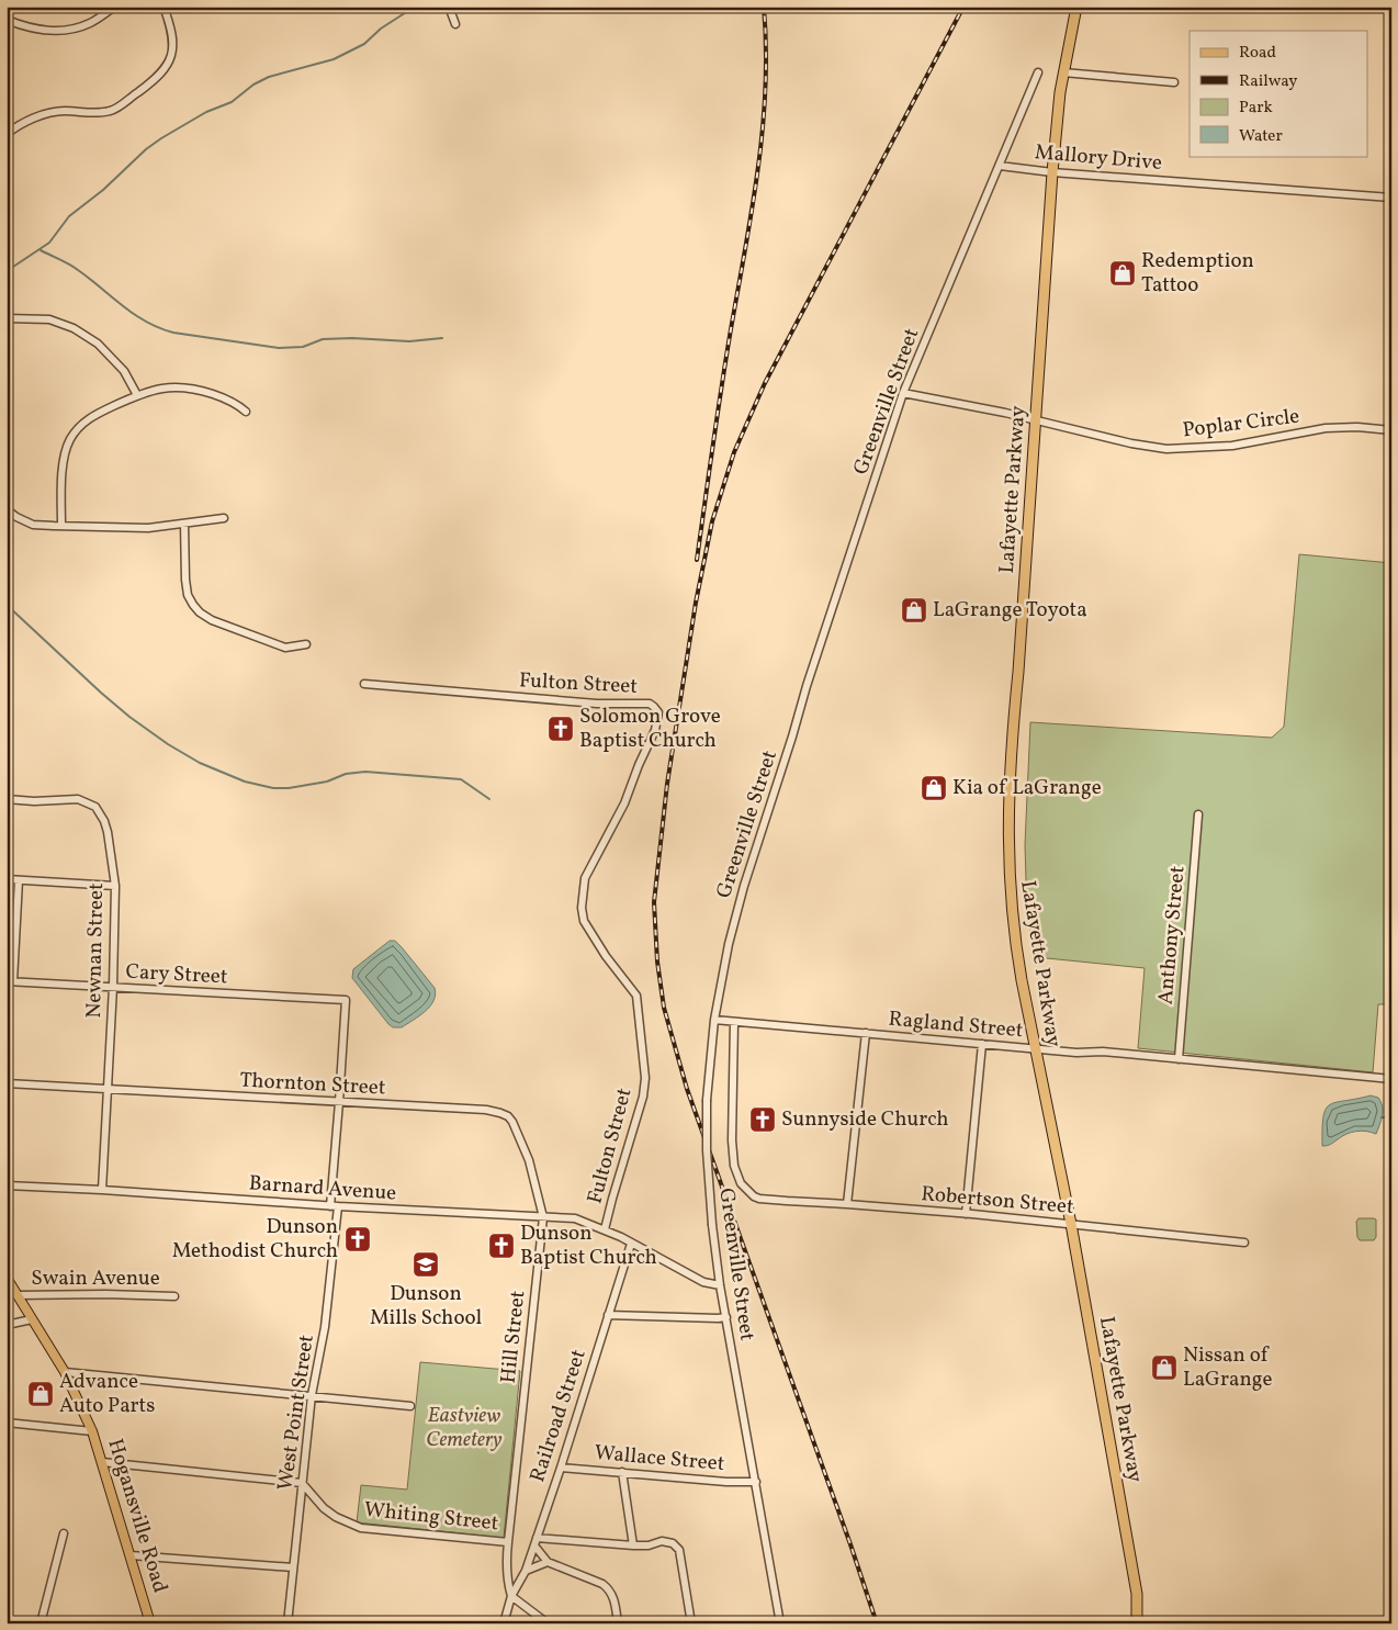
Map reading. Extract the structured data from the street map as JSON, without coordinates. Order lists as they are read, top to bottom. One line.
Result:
{"streets":{"highway":["Lafayette Parkway"],"main road":["Hogansville Road"],"street":["Mallory Drive","Greenville Street","Poplar Circle","Fulton Street","Anthony Street","Newnan Street","Cary Street","Ragland Street","Thornton Street","Barnard Avenue","Robertson Street","Swain Avenue","Hill Street","West Point Street","Railroad Street","Wallace Street","Whiting Street"]},"crossings":[["Mallory Drive","Greenville Street"],["Mallory Drive","Lafayette Parkway"],["Greenville Street","Poplar Circle"],["Greenville Street","Ragland Street"],["Greenville Street","Barnard Avenue"],["Greenville Street","Wallace Street"],["Poplar Circle","Lafayette Parkway"],["Lafayette Parkway","Ragland Street"],["Lafayette Parkway","Robertson Street"],["Fulton Street","Barnard Avenue"],["Anthony Street","Ragland Street"],["Newnan Street","Cary Street"],["Newnan Street","Thornton Street"],["Newnan Street","Barnard Avenue"],["Cary Street","West Point Street"],["Ragland Street","Robertson Street"],["Thornton Street","Barnard Avenue"],["Thornton Street","Hill Street"],["Thornton Street","West Point Street"],["Barnard Avenue","Hill Street"],["Barnard Avenue","West Point Street"],["Barnard Avenue","Railroad Street"],["Swain Avenue","Hogansville Road"],["Hill Street","Railroad Street"],["Hill Street","Whiting Street"],["West Point Street","Whiting Street"],["Railroad Street","Wallace Street"]],"parks":["Eastview Cemetery"],"places":{"shop":["Redemption Tattoo","LaGrange Toyota","Kia of LaGrange","Nissan of LaGrange","Advance Auto Parts"],"church":["Solomon Grove Baptist Church","Sunnyside Church","Dunson Methodist Church","Dunson Baptist Church"],"school or university":["Dunson Mills School"]},"legend":["Road","Railway","Park","Water"]}
